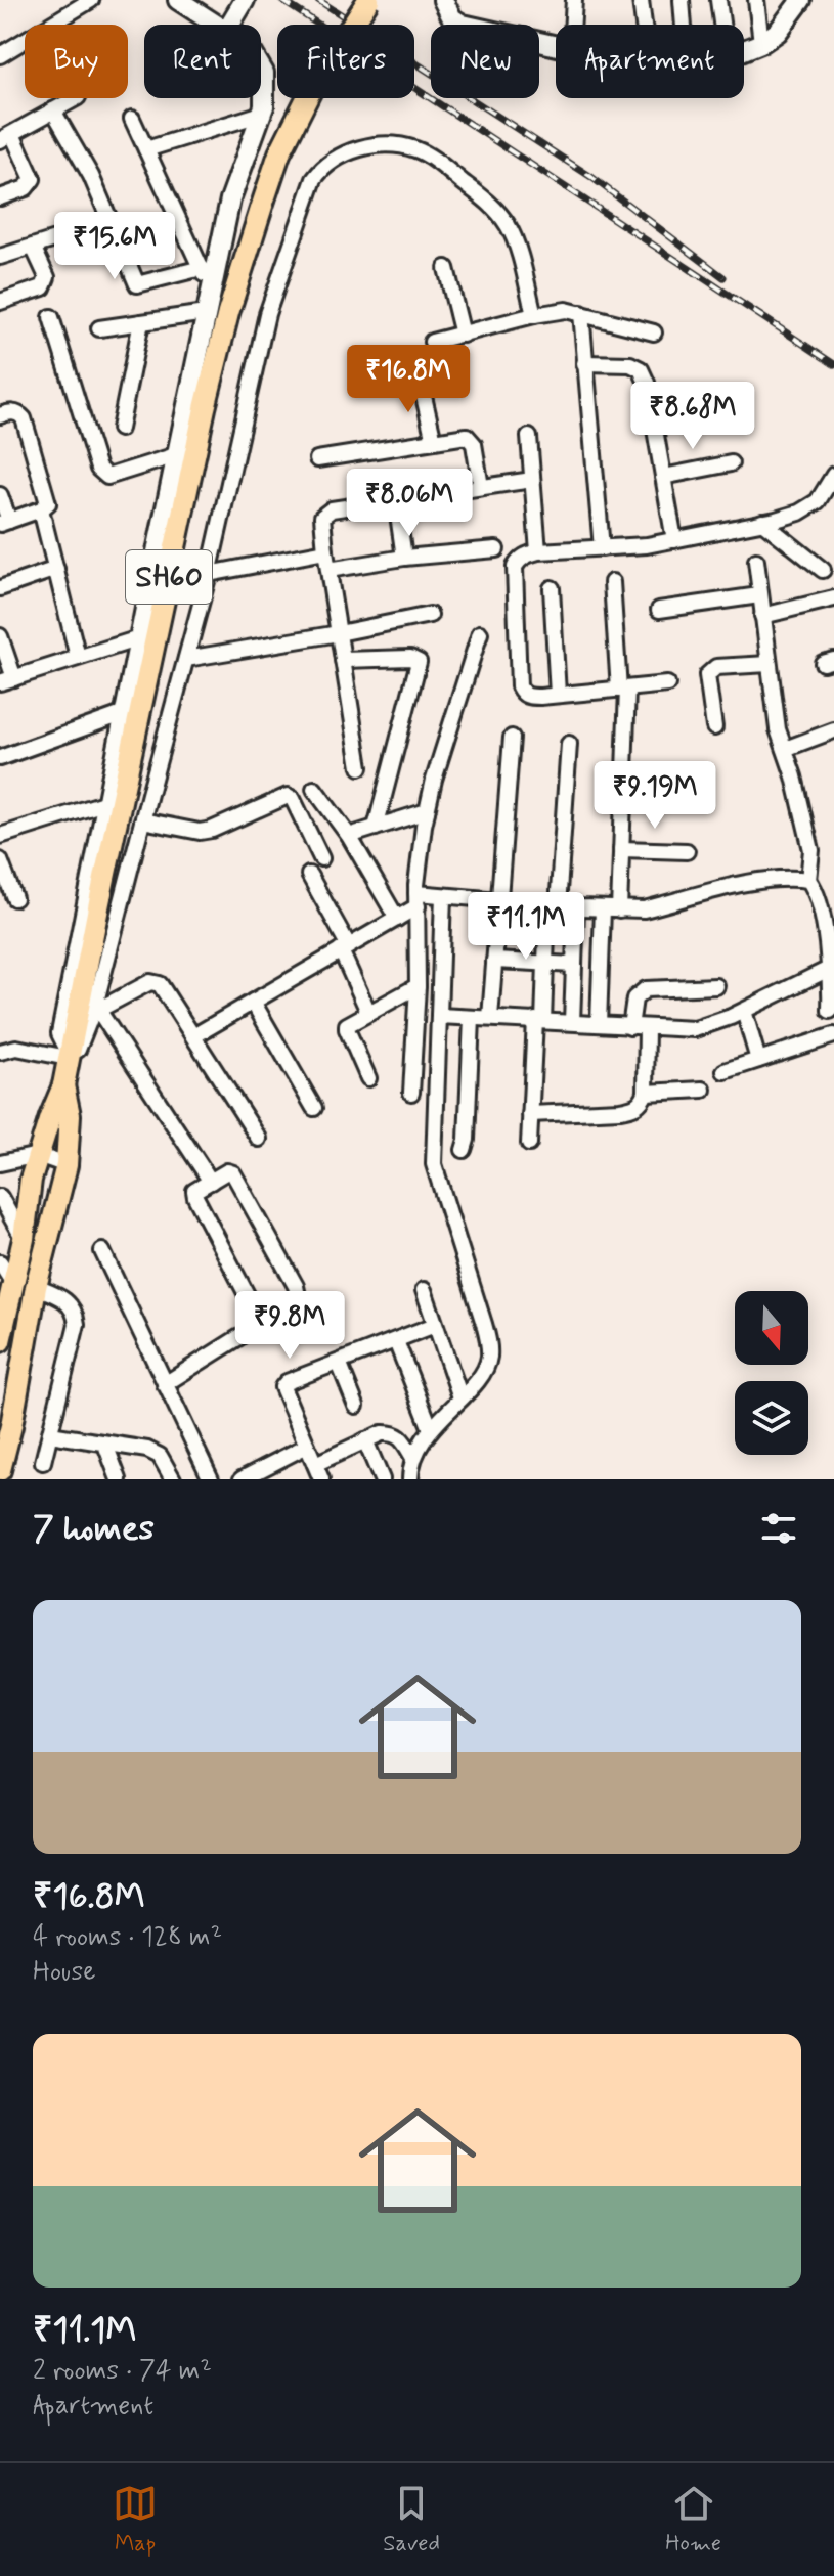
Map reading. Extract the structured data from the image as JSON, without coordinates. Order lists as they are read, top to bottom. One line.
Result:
{"streets":{"main road":["SH60"]},"north":"bottom","page":{"chip":["Buy","Rent","Filters","New","Apartment"],"price":["₹15.6M","₹16.8M","₹8.68M","₹8.06M","₹9.19M","₹11.1M","₹9.8M"],"heading":"7 homes","list":[{"name":"₹16.8M","note":"4 rooms · 128 m² · House"},{"name":"₹11.1M","note":"2 rooms · 74 m² · Apartment"}],"tabs":["Map","Saved","Home"]}}
